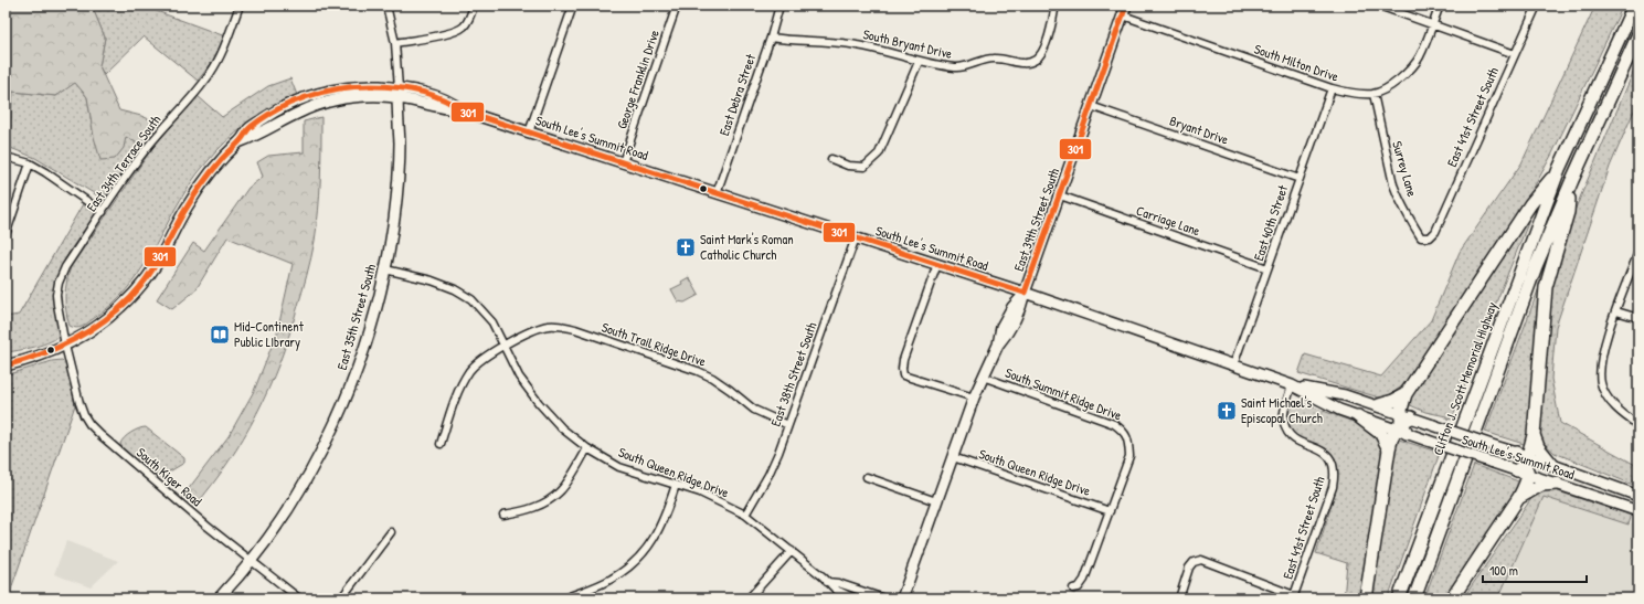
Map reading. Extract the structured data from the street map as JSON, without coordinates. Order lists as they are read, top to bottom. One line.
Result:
{"streets":{"highway":["Clifton J. Scott Memorial Highway"],"main road":["South Lee's Summit Road","East 39th Street South","East 35th Street South"],"street":["South Bryant Drive","South Milton Drive","George Franklin Drive","East Debra Street","East 41st Street South","Bryant Drive","East 34th Terrace South","Surrey Lane","Carriage Lane","East 40th Street","South Trail Ridge Drive","East 38th Street South","South Summit Ridge Drive","South Queen Ridge Drive","South Kiger Road"]},"crossings":[["South Bryant Drive","East Debra Street"],["South Milton Drive","Surrey Lane"],["South Milton Drive","East 39th Street South"],["South Milton Drive","East 40th Street"],["George Franklin Drive","South Lee's Summit Road"],["East Debra Street","South Lee's Summit Road"],["East 41st Street South","South Lee's Summit Road"],["East 41st Street South","Surrey Lane"],["Bryant Drive","East 39th Street South"],["Bryant Drive","East 40th Street"],["South Lee's Summit Road","East 34th Terrace South"],["South Lee's Summit Road","East 39th Street South"],["South Lee's Summit Road","East 40th Street"],["South Lee's Summit Road","East 35th Street South"],["South Lee's Summit Road","East 38th Street South"],["South Lee's Summit Road","South Kiger Road"],["East 34th Terrace South","South Kiger Road"],["East 39th Street South","Carriage Lane"],["East 39th Street South","South Summit Ridge Drive"],["East 39th Street South","South Queen Ridge Drive"],["Carriage Lane","East 40th Street"],["East 35th Street South","South Queen Ridge Drive"],["East 35th Street South","South Kiger Road"],["South Trail Ridge Drive","East 38th Street South"],["South Trail Ridge Drive","South Queen Ridge Drive"],["East 38th Street South","South Queen Ridge Drive"],["South Summit Ridge Drive","South Queen Ridge Drive"]],"places":{"church":["Saint Mark's Roman Catholic Church","Saint Michael's Episcopal Church"],"library":["Mid-Continent Public LIbrary"]},"lines":["transit line 301"],"scale_bar":"100 m"}
